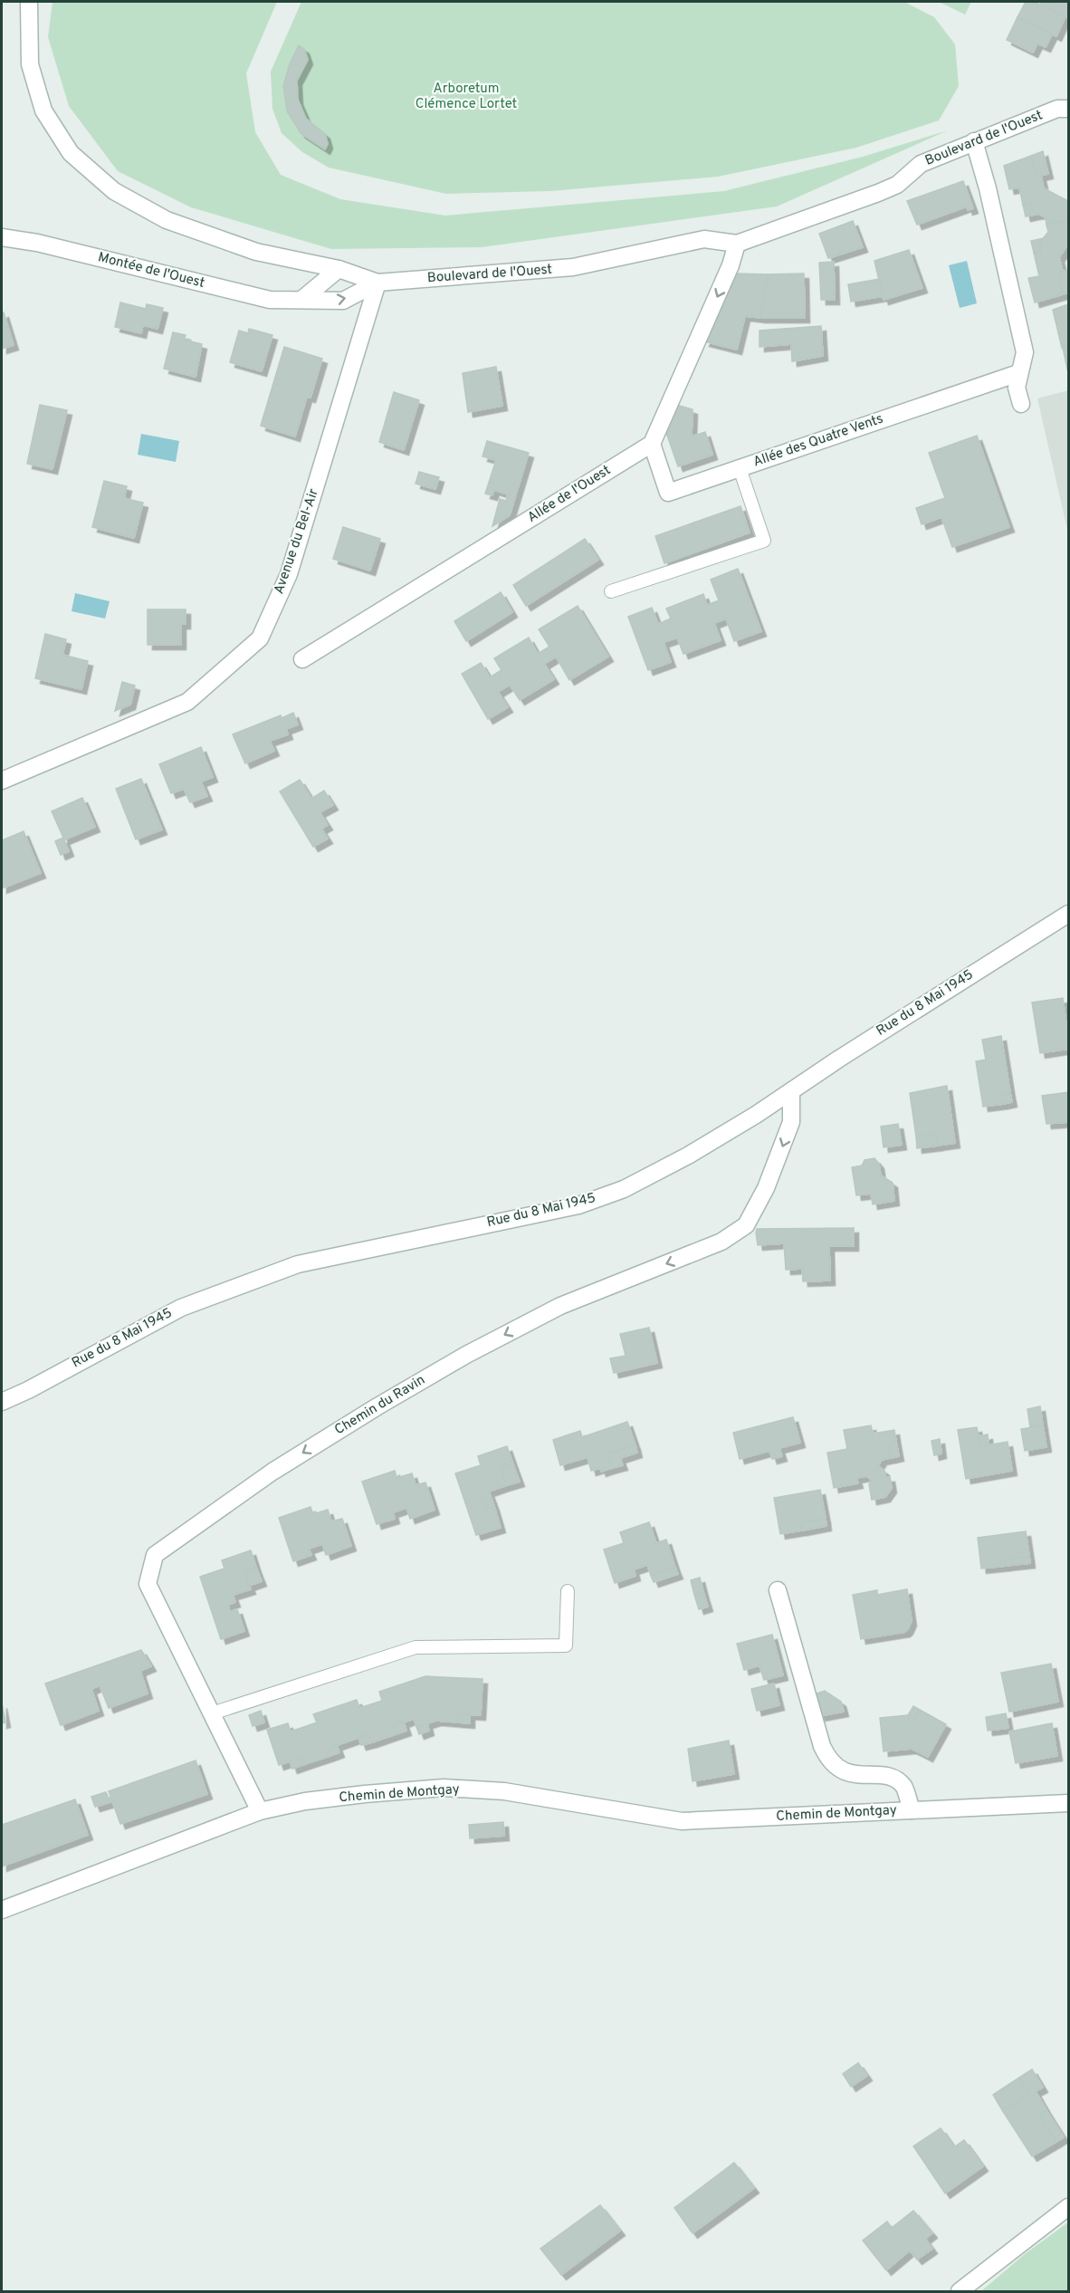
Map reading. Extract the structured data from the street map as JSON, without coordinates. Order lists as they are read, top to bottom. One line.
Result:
{"streets":{"street":["Boulevard de l'Ouest","Montée de l'Ouest","Allée des Quatre Vents","Allée de l'Ouest","Avenue du Bel-Air","Rue du 8 Mai 1945","Chemin du Ravin","Chemin de Montgay"]},"crossings":[["Boulevard de l'Ouest","Montée de l'Ouest"],["Boulevard de l'Ouest","Avenue du Bel-Air"],["Montée de l'Ouest","Avenue du Bel-Air"],["Allée des Quatre Vents","Allée de l'Ouest"],["Rue du 8 Mai 1945","Chemin du Ravin"],["Chemin du Ravin","Chemin de Montgay"]],"one_way":["Chemin du Ravin"],"parks":["Arboretum Clémence Lortet"]}
